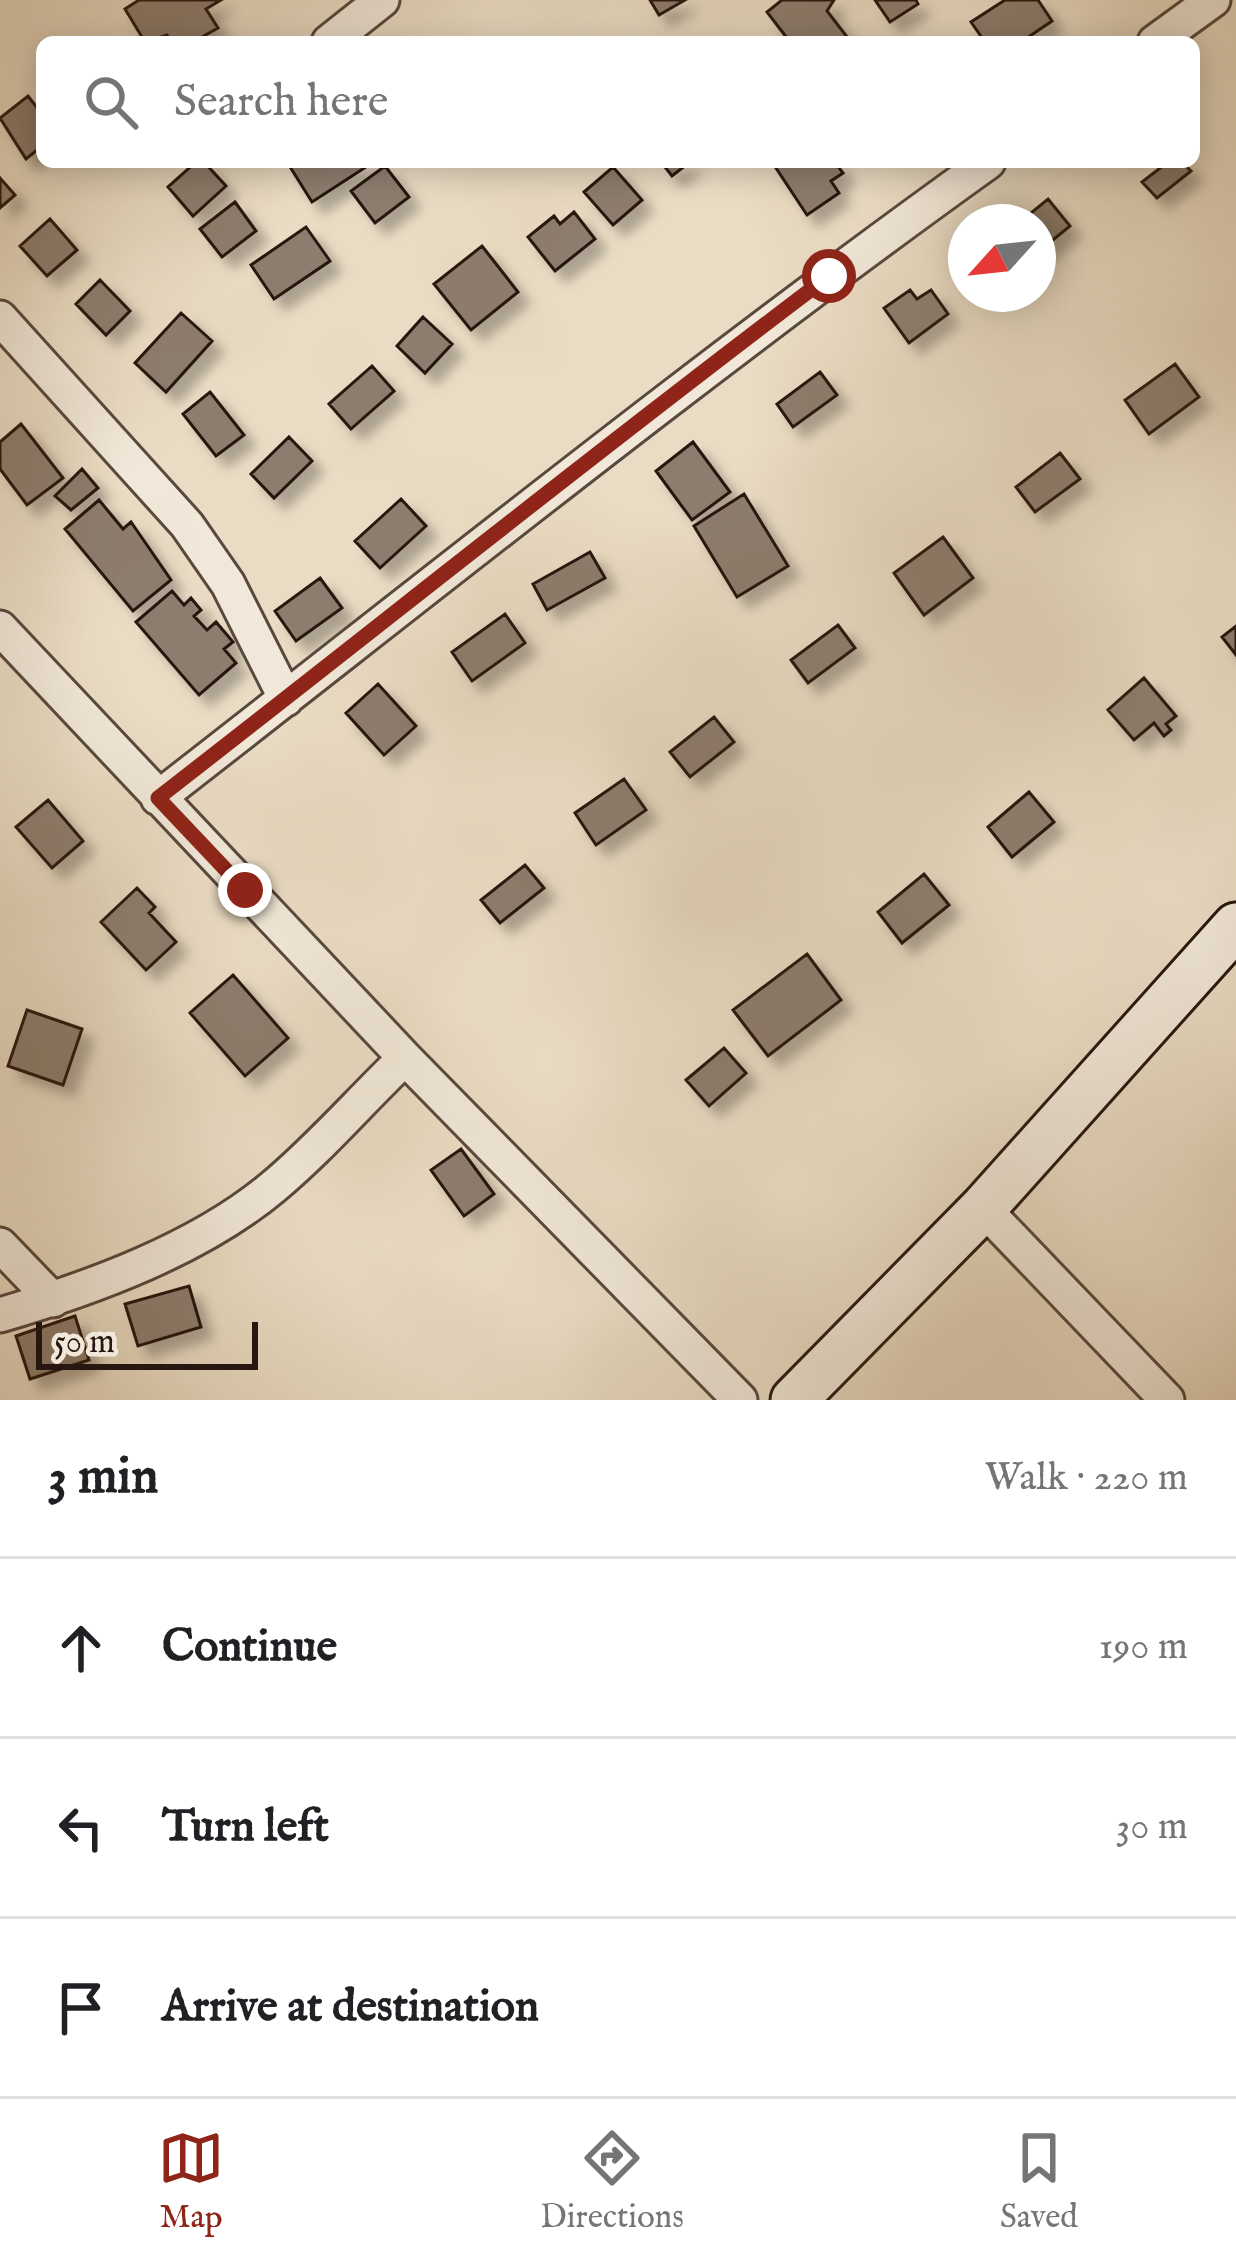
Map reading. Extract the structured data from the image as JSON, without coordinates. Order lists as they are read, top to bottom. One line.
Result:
{"scale_bar":"50 m","north":"bottom left","page":{"search":"Search here","scale":"50 m","heading":["3 min","Walk · 220 m"],"list":[["Continue","190 m"],["Turn left","30 m"],"Arrive at destination"],"nav":["Map","Directions","Saved"]}}
